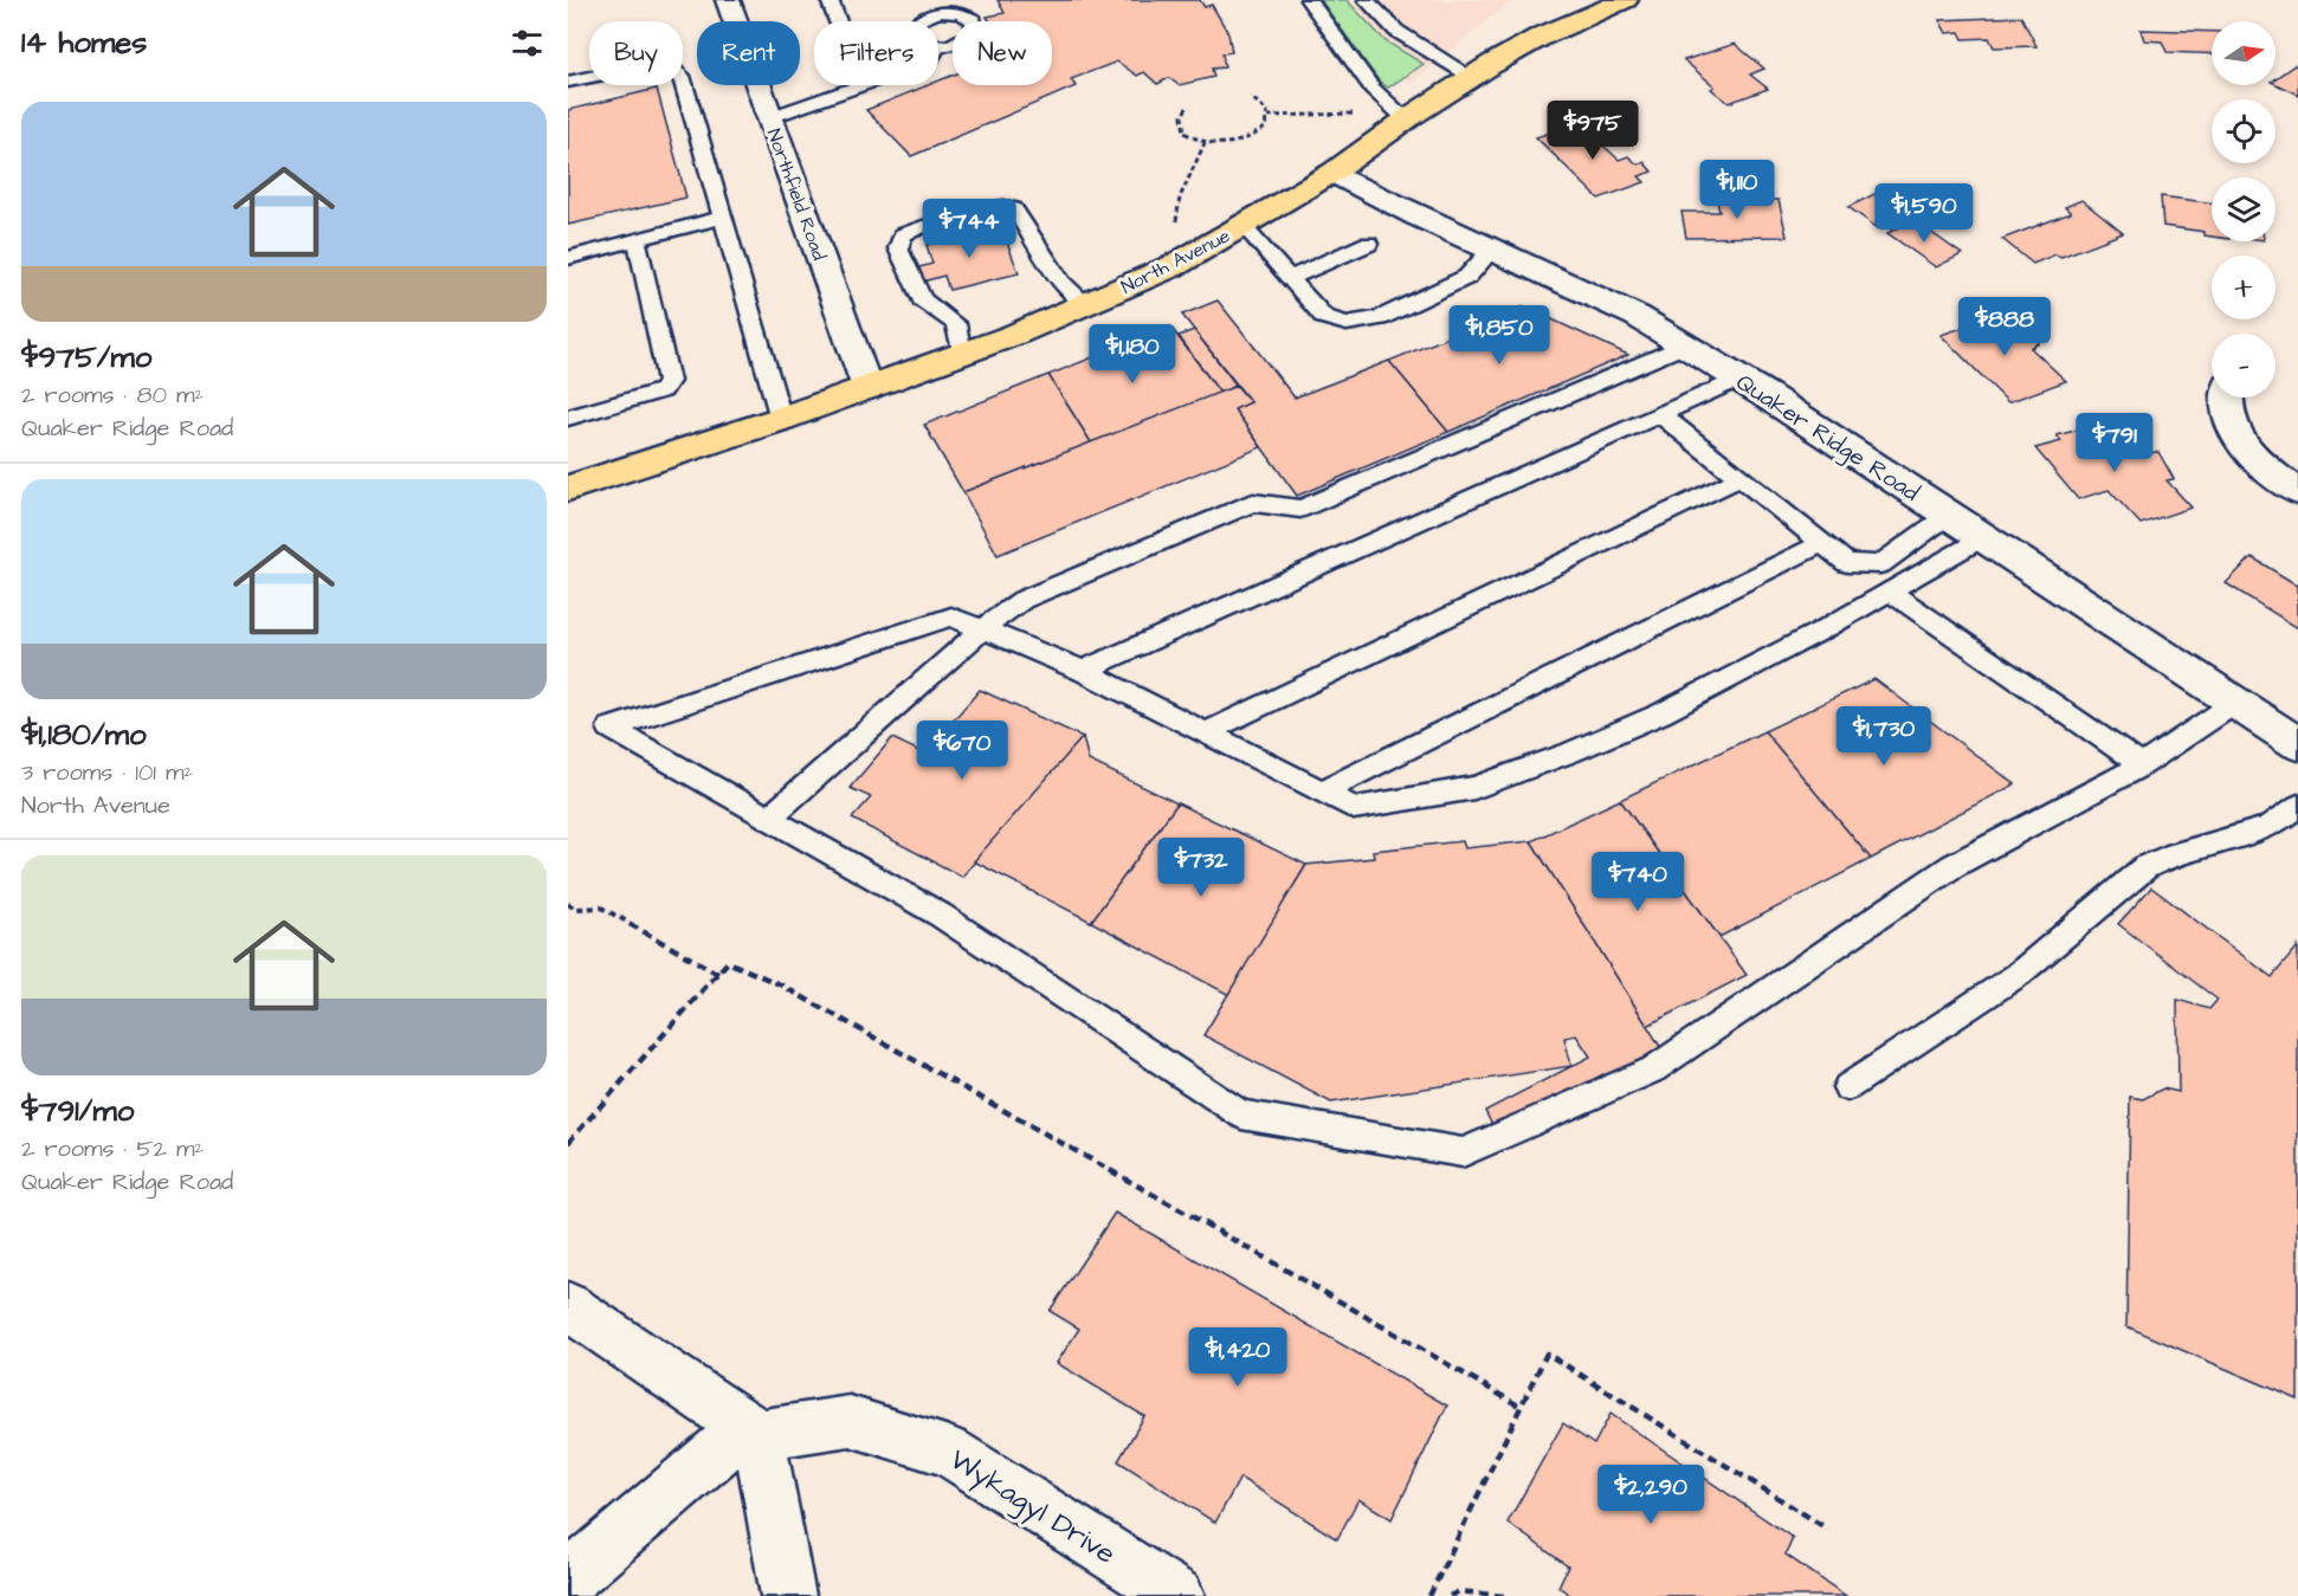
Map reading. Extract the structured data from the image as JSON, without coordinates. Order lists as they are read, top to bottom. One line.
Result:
{"streets":{"main road":["North Avenue"],"street":["Northfield Road","Quaker Ridge Road","Wykagyl Drive"]},"crossings":[["Northfield Road","North Avenue"],["North Avenue","Quaker Ridge Road"]],"north":"right","page":{"heading":"14 homes","map_buttons":["+","−"],"chip":["Buy","Rent","Filters","New"],"list":[{"name":"$975/mo","note":"2 rooms · 80 m² · Quaker Ridge Road"},{"name":"$1,180/mo","note":"3 rooms · 101 m² · North Avenue"},{"name":"$791/mo","note":"2 rooms · 52 m² · Quaker Ridge Road"}],"price":["$975","$1,110","$1,590","$744","$888","$1,850","$1,180","$791","$1,730","$670","$732","$740","$1,420","$2,290"]}}
